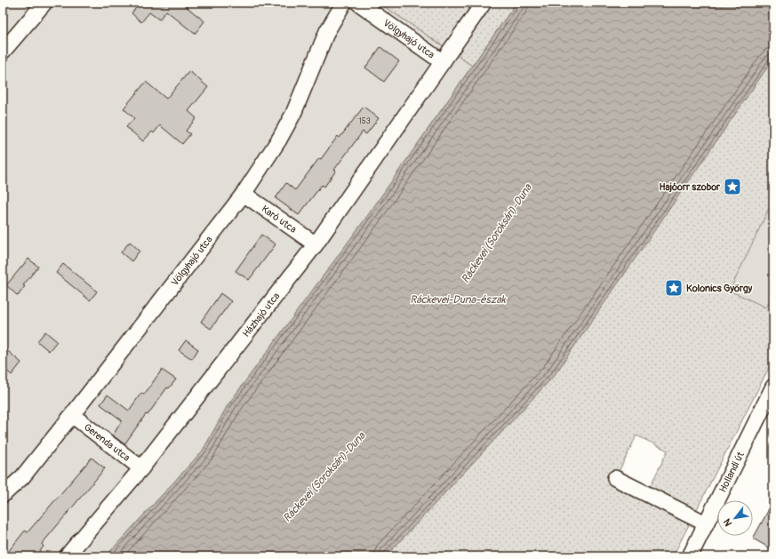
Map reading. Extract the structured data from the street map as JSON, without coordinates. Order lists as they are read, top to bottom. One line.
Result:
{"streets":{"street":["Völgyhajó utca","Karó utca","Házhajó utca","Gerenda utca","Hollandi út"]},"crossings":[["Völgyhajó utca","Karó utca"],["Völgyhajó utca","Házhajó utca"],["Völgyhajó utca","Gerenda utca"],["Karó utca","Házhajó utca"],["Házhajó utca","Gerenda utca"]],"water":["Ráckevei (Soroksári)-Duna","Ráckevei-Duna-észak"],"places":{"place":["Hajóorr szobor","Kolonics György"]},"house_numbers":["153"],"north":"bottom left"}
